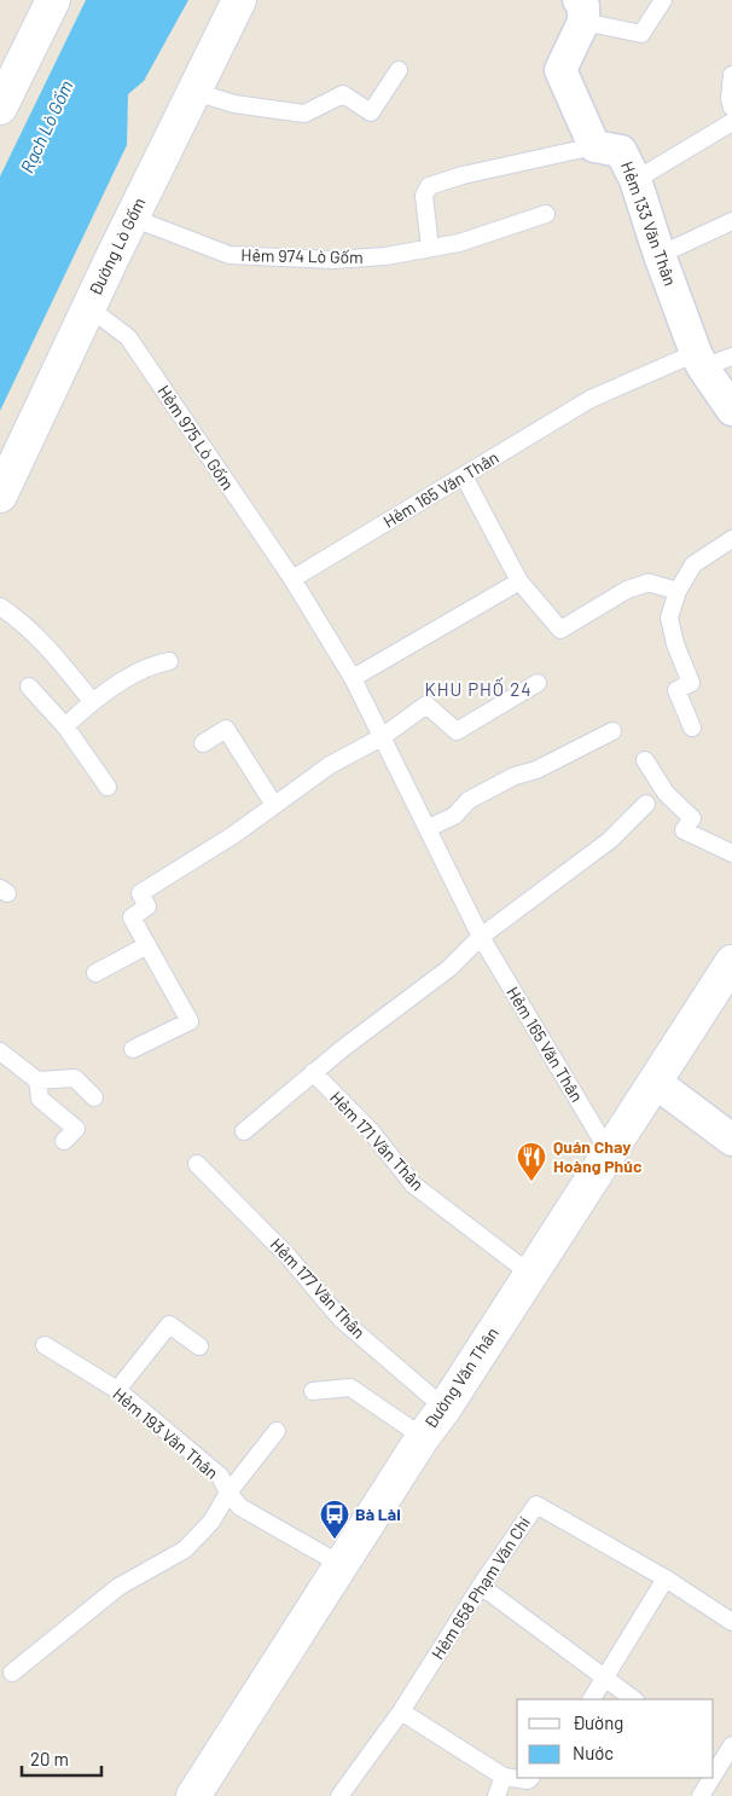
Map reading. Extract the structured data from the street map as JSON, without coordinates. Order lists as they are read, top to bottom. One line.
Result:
{"streets":{"street":["Hẻm 133 Văn Thân","Đường Lò Gốm","Đường Văn Thân"],"lane":["Hẻm 974 Lò Gốm","Hẻm 975 Lò Gốm","Hẻm 165 Văn Thân","Hẻm 171 Văn Thân","Hẻm 177 Văn Thân","Hẻm 193 Văn Thân","Hẻm 658 Phạm Văn Chí"]},"crossings":[["Hẻm 133 Văn Thân","Hẻm 165 Văn Thân"],["Đường Lò Gốm","Hẻm 974 Lò Gốm"],["Đường Lò Gốm","Hẻm 975 Lò Gốm"],["Hẻm 975 Lò Gốm","Hẻm 165 Văn Thân"],["Hẻm 165 Văn Thân","Đường Văn Thân"],["Hẻm 171 Văn Thân","Đường Văn Thân"],["Hẻm 177 Văn Thân","Đường Văn Thân"],["Đường Văn Thân","Hẻm 193 Văn Thân"]],"districts":["KHU PHỐ 24"],"water":["Rạch Lò Gốm"],"places":{"restaurant":["Quán Chay Hoàng Phúc"],"bus stop":["Bà Lài"]},"legend":["Đường","Nước"],"scale_bar":"20 m"}
